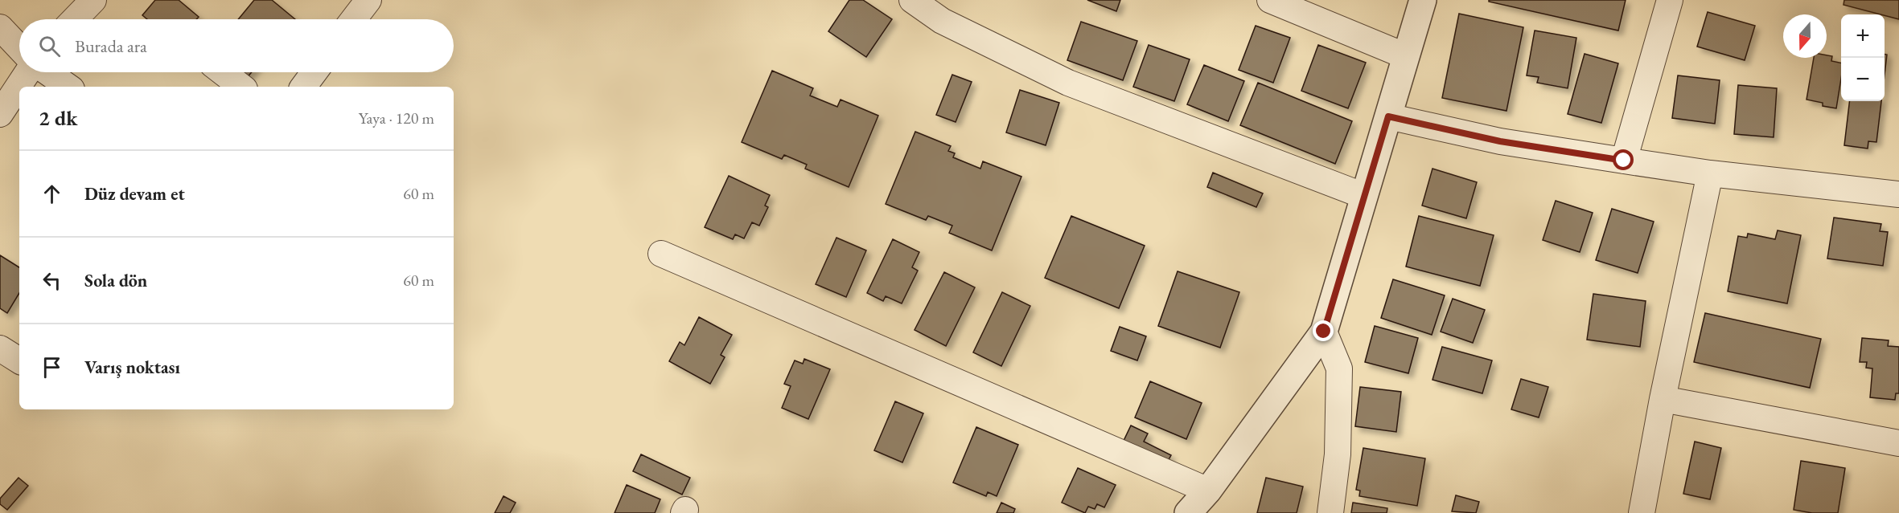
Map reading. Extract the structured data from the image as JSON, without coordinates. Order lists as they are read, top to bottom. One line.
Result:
{"north":"bottom","page":{"map_buttons":["+","−"],"search":"Burada ara","heading":["2 dk","Yaya · 120 m"],"list":[["Düz devam et","60 m"],["Sola dön","60 m"],"Varış noktası"]}}
